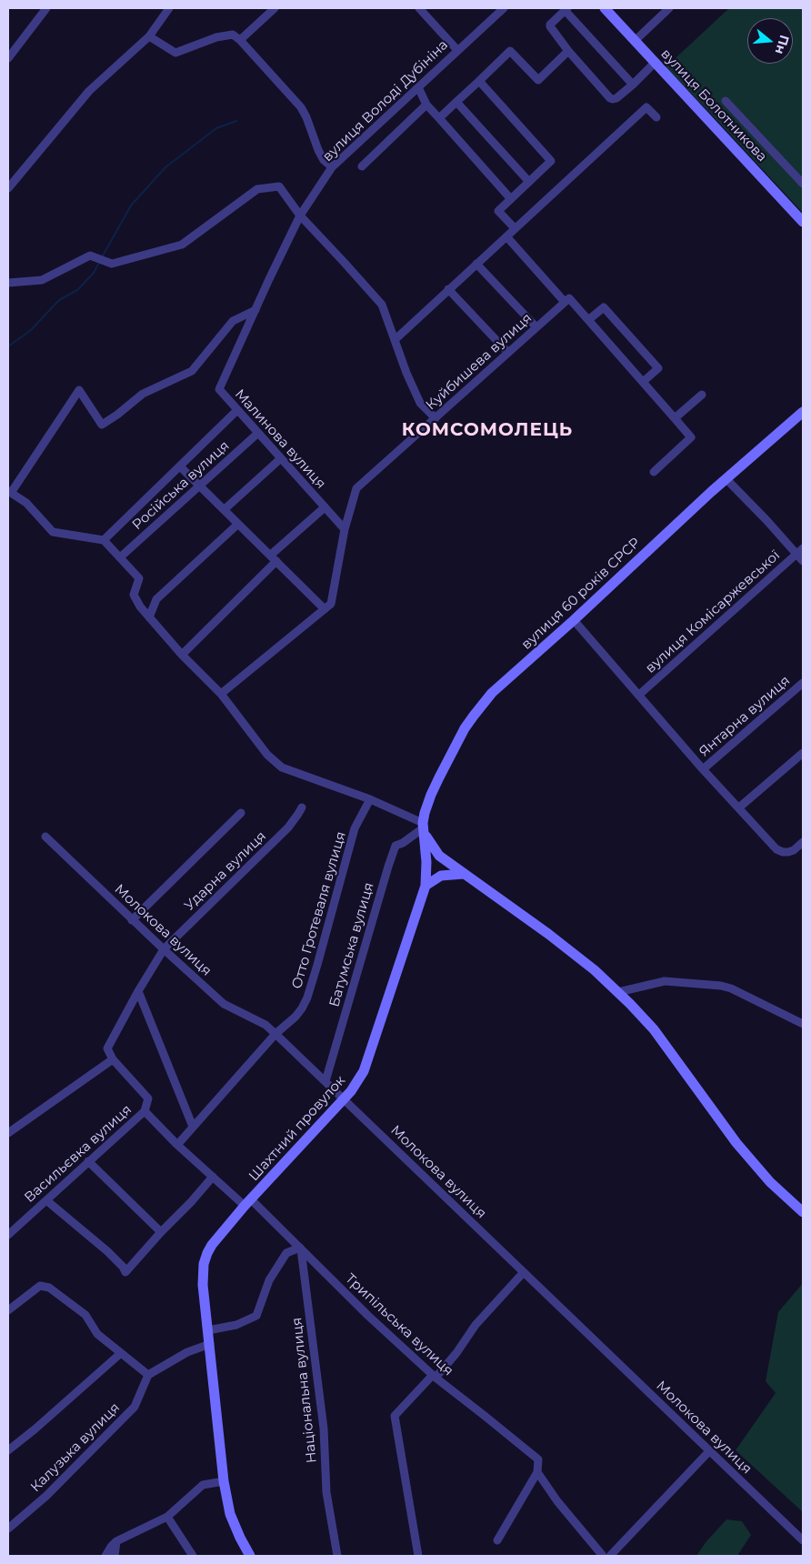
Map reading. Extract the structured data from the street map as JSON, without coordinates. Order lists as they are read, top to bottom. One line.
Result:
{"streets":{"street":["вулиця Володі Дубініна","вулиця Болотникова","Куйбишева вулиця","Малинова вулиця","Російська вулиця","вулиця 60 років СРСР","вулиця Комісаржевської","Янтарна вулиця","Ударна вулиця","Отто Гротеваля вулиця","Молокова вулиця","Батумська вулиця","Шахтний провулок","Васильєвка вулиця","Трипільська вулиця","Національна вулиця","Калузька вулиця"]},"crossings":[["вулиця Володі Дубініна","Малинова вулиця"],["Куйбишева вулиця","Малинова вулиця"],["Малинова вулиця","Російська вулиця"],["вулиця 60 років СРСР","Батумська вулиця"],["вулиця 60 років СРСР","Шахтний провулок"],["Ударна вулиця","Молокова вулиця"],["Отто Гротеваля вулиця","Молокова вулиця"],["Отто Гротеваля вулиця","Васильєвка вулиця"],["Молокова вулиця","Батумська вулиця"],["Молокова вулиця","Шахтний провулок"],["Батумська вулиця","Шахтний провулок"],["Шахтний провулок","Васильєвка вулиця"],["Шахтний провулок","Трипільська вулиця"],["Васильєвка вулиця","Трипільська вулиця"],["Трипільська вулиця","Національна вулиця"]],"districts":["КОМСОМОЛЕЦЬ"],"north":"right"}
